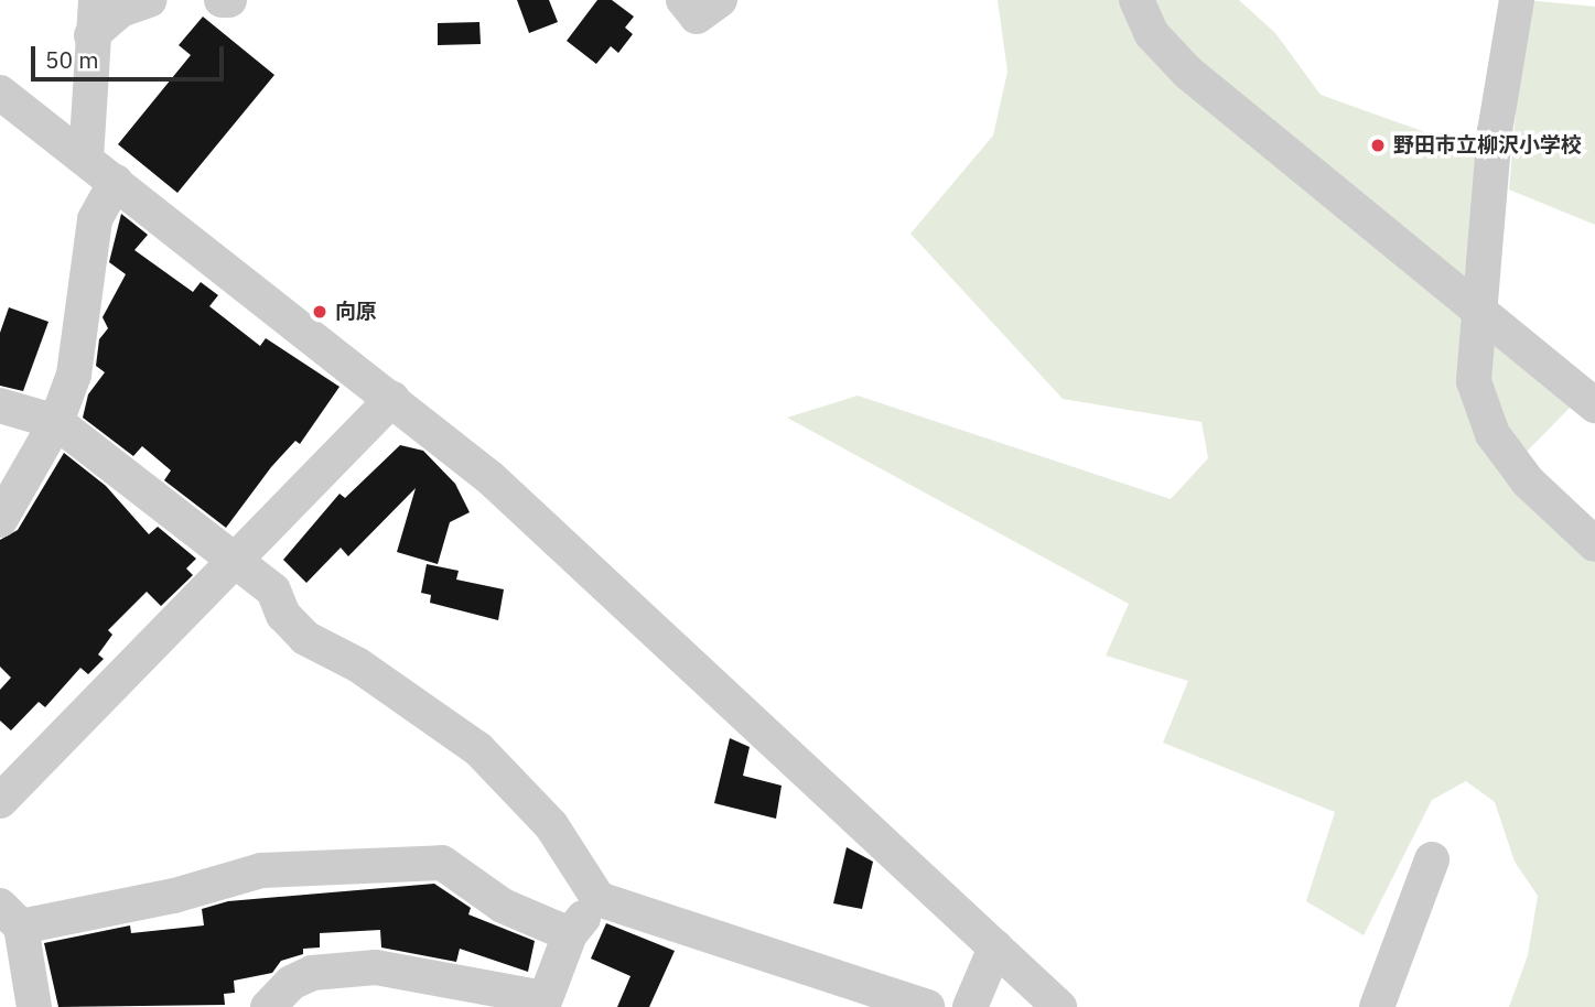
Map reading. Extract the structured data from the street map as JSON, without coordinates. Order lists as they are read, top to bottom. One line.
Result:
{"places":["野田市立柳沢小学校","向原"],"scale_bar":"50 m"}
